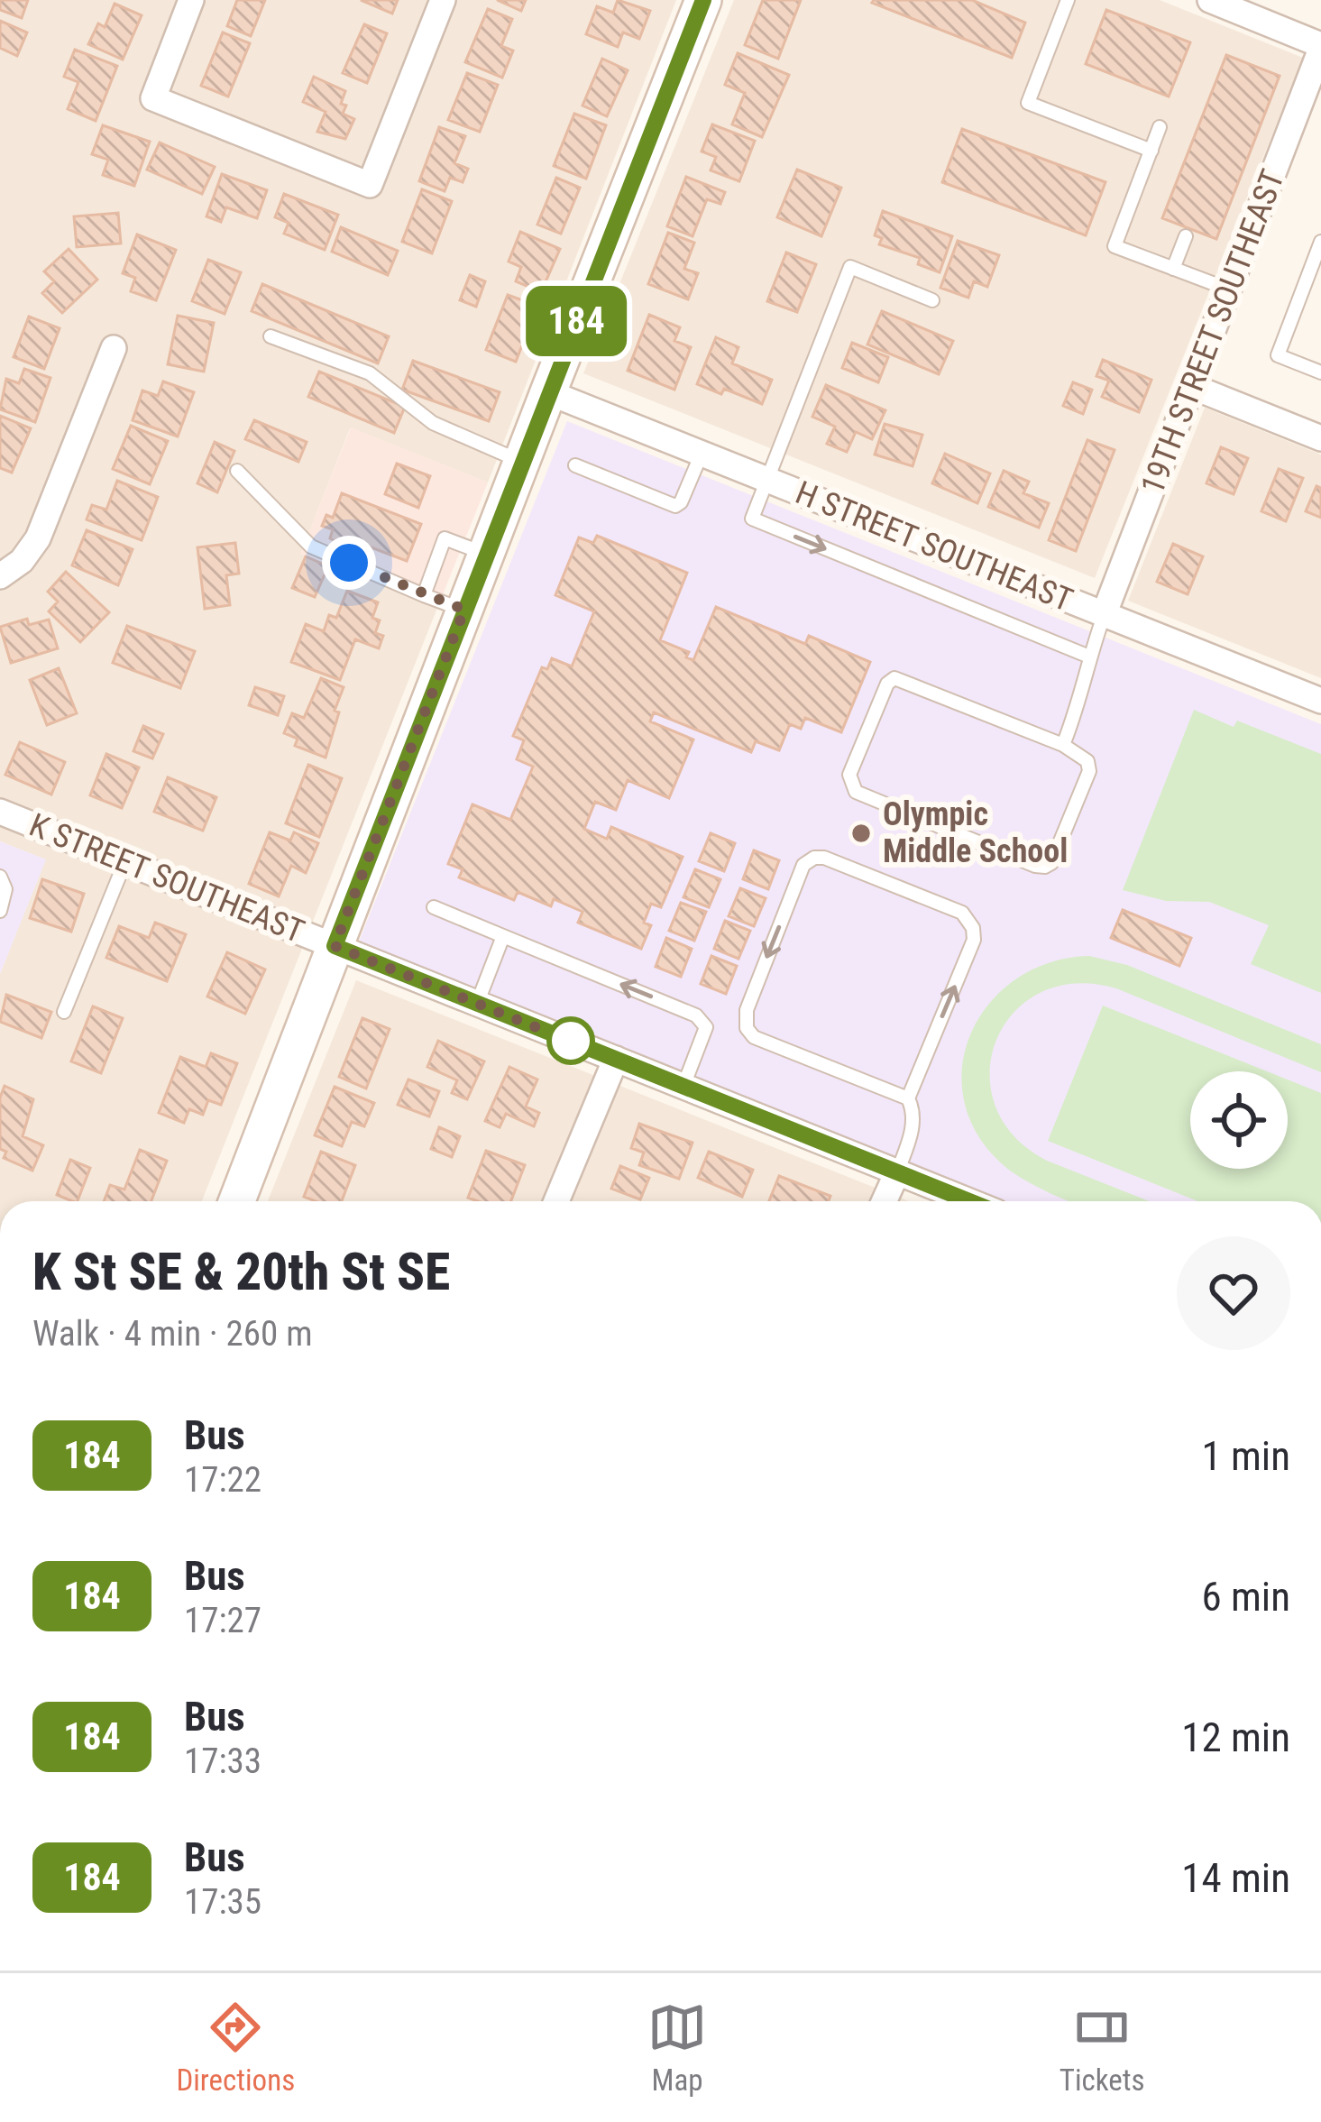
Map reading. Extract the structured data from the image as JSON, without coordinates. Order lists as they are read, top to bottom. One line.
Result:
{"streets":{"street":["19TH STREET SOUTHEAST","H STREET SOUTHEAST","K STREET SOUTHEAST"]},"crossings":[["19TH STREET SOUTHEAST","H STREET SOUTHEAST"]],"places":["Olympic Middle School"],"lines":["bus line 184"],"page":{"on_map":"184","heading":["K St SE & 20th St SE","Walk · 4 min · 260 m"],"list":[{"mark":"184","name":"Bus","note":"17:22","value":"1 min"},{"mark":"184","name":"Bus","note":"17:27","value":"6 min"},{"mark":"184","name":"Bus","note":"17:33","value":"12 min"},{"mark":"184","name":"Bus","note":"17:35","value":"14 min"}],"tabs":["Directions","Map","Tickets"]}}
